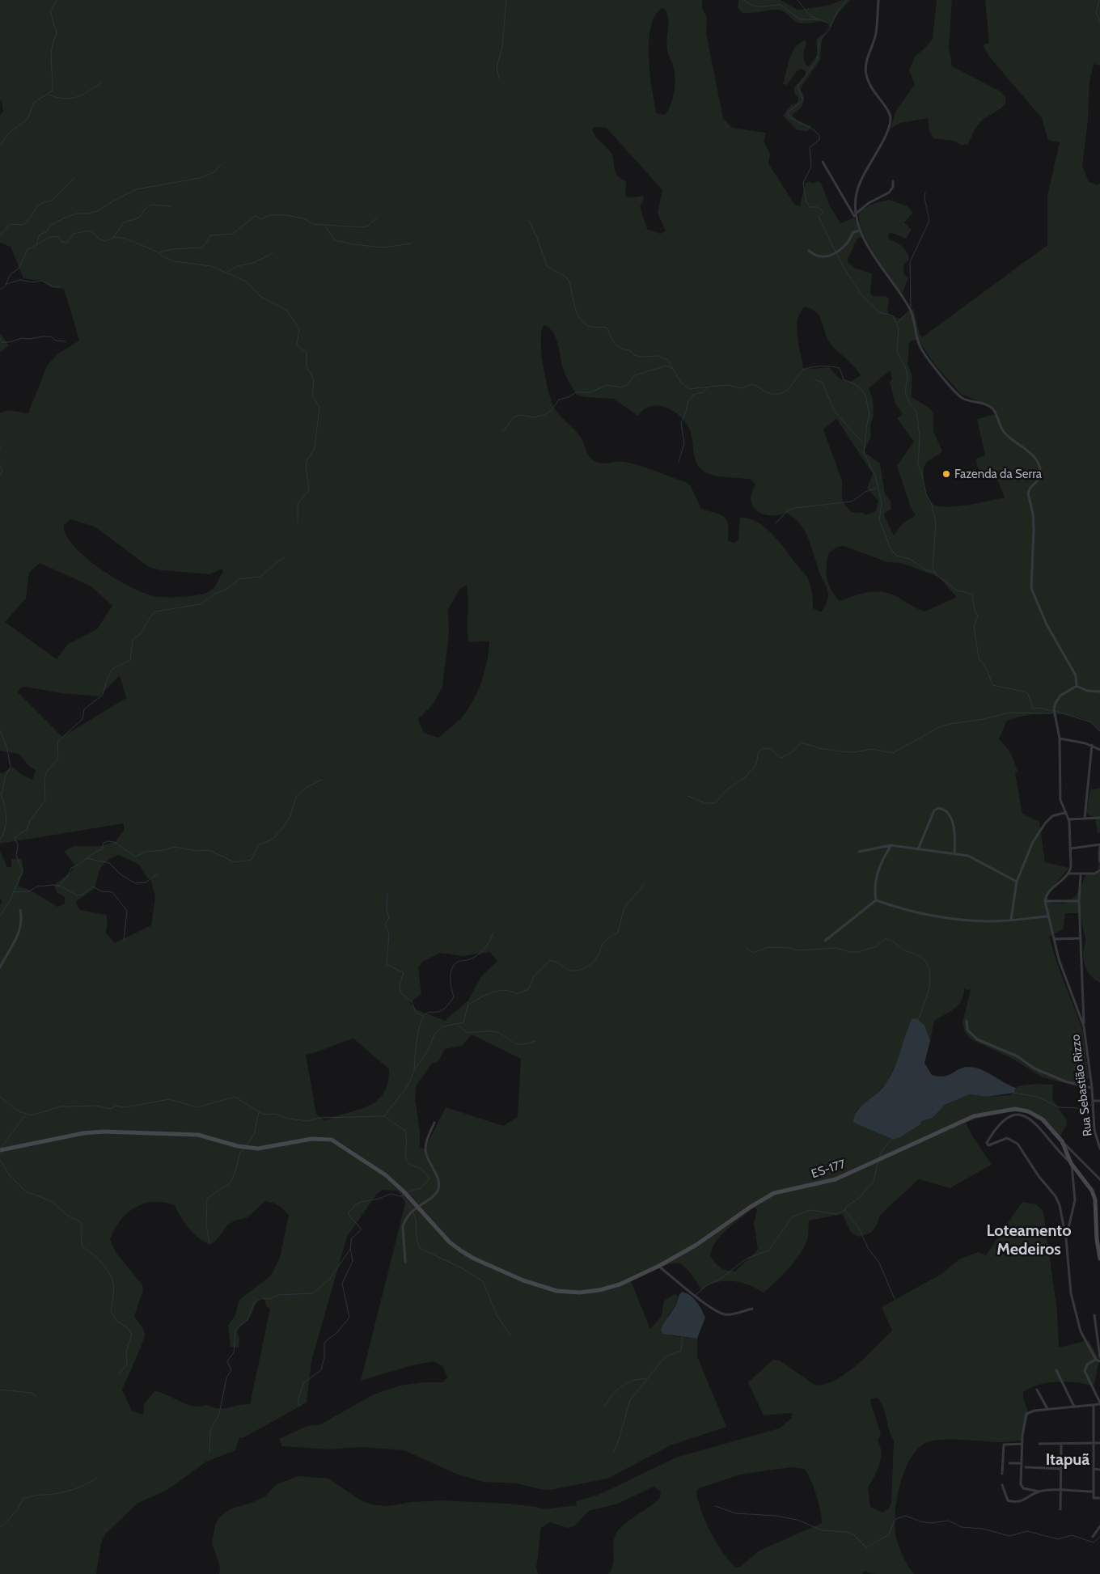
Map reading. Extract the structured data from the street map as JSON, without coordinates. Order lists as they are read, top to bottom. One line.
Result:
{"streets":{"main road":["ES-177"],"street":["Rua Sebastião Rizzo"]},"districts":["Loteamento Medeiros","Itapuã"],"places":["Fazenda da Serra"]}
